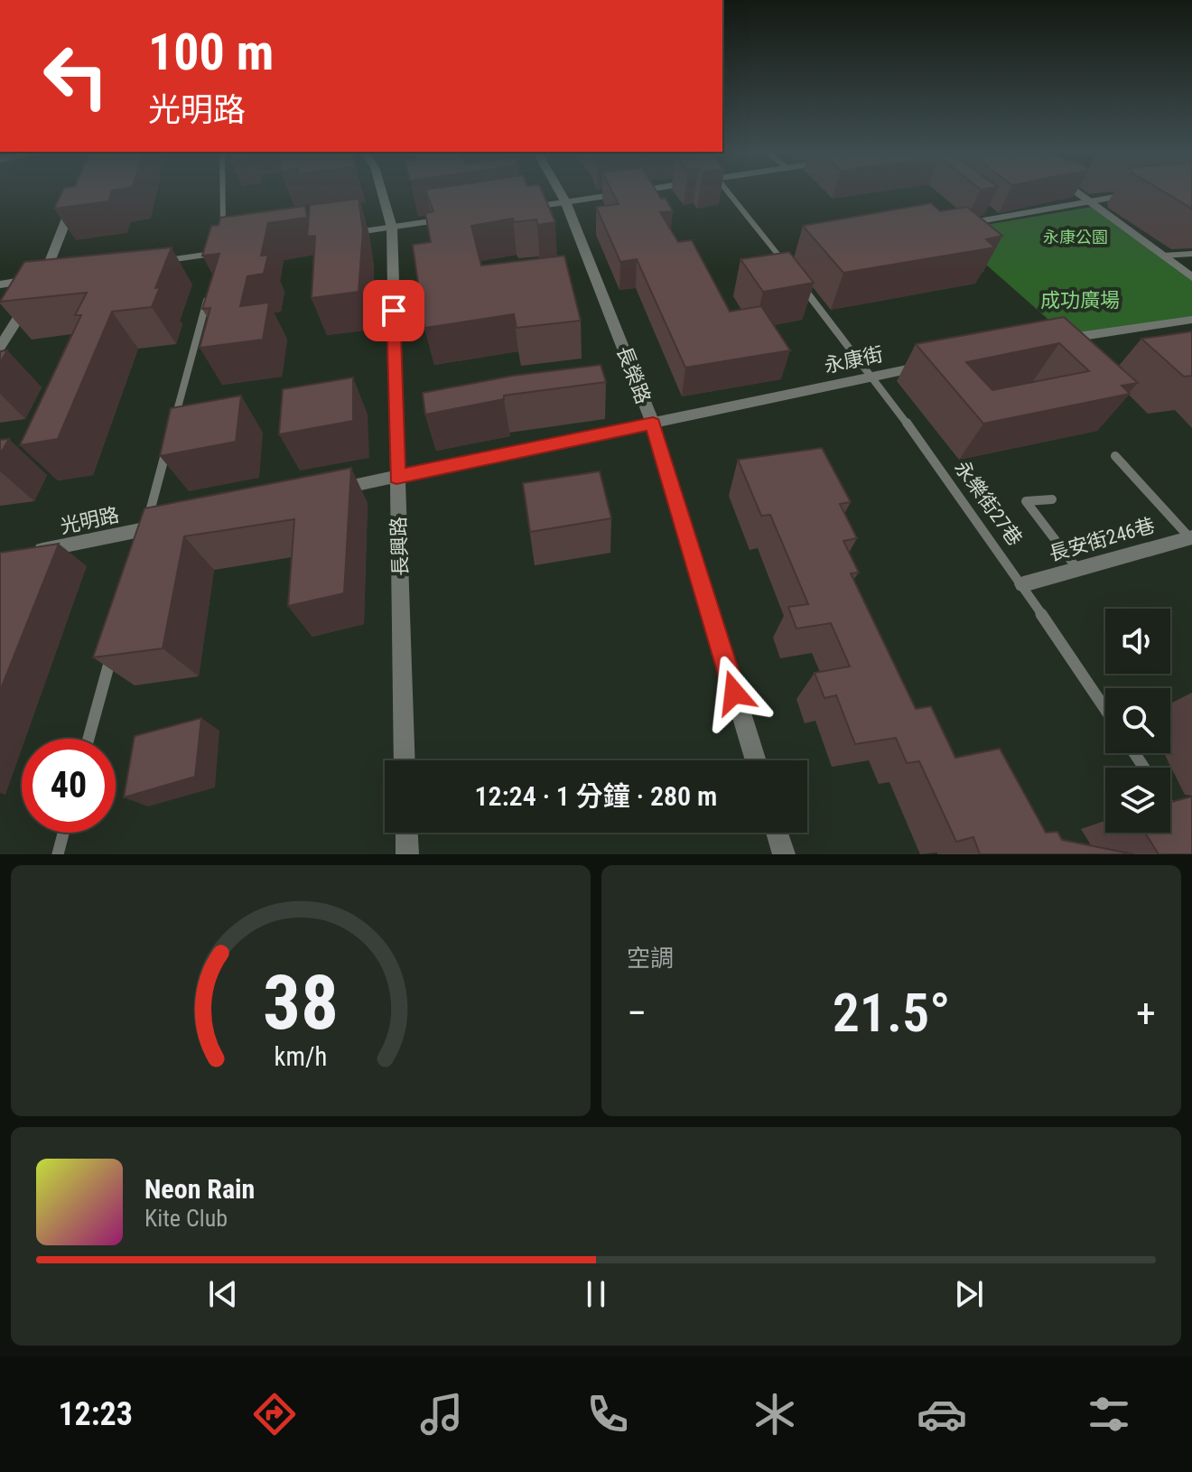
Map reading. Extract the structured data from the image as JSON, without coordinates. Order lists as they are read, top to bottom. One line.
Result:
{"streets":{"street":["永康街","長榮路","光明路","長安街246巷","長興路"],"lane":["永樂街27巷"]},"crossings":[["永康街","長榮路"],["永康街","永樂街27巷"],["永樂街27巷","長安街246巷"]],"parks":["永康公園","成功廣場"],"page":{"turn":["100 m","光明路"],"limit":"40","trip":"12:24 · 1 分鐘 · 280 m","tile":"空調","heat":["−","21.5°","+"],"song":["Neon Rain","Kite Club"],"tabs":"12:23","gauge":["38","km/h"]}}
